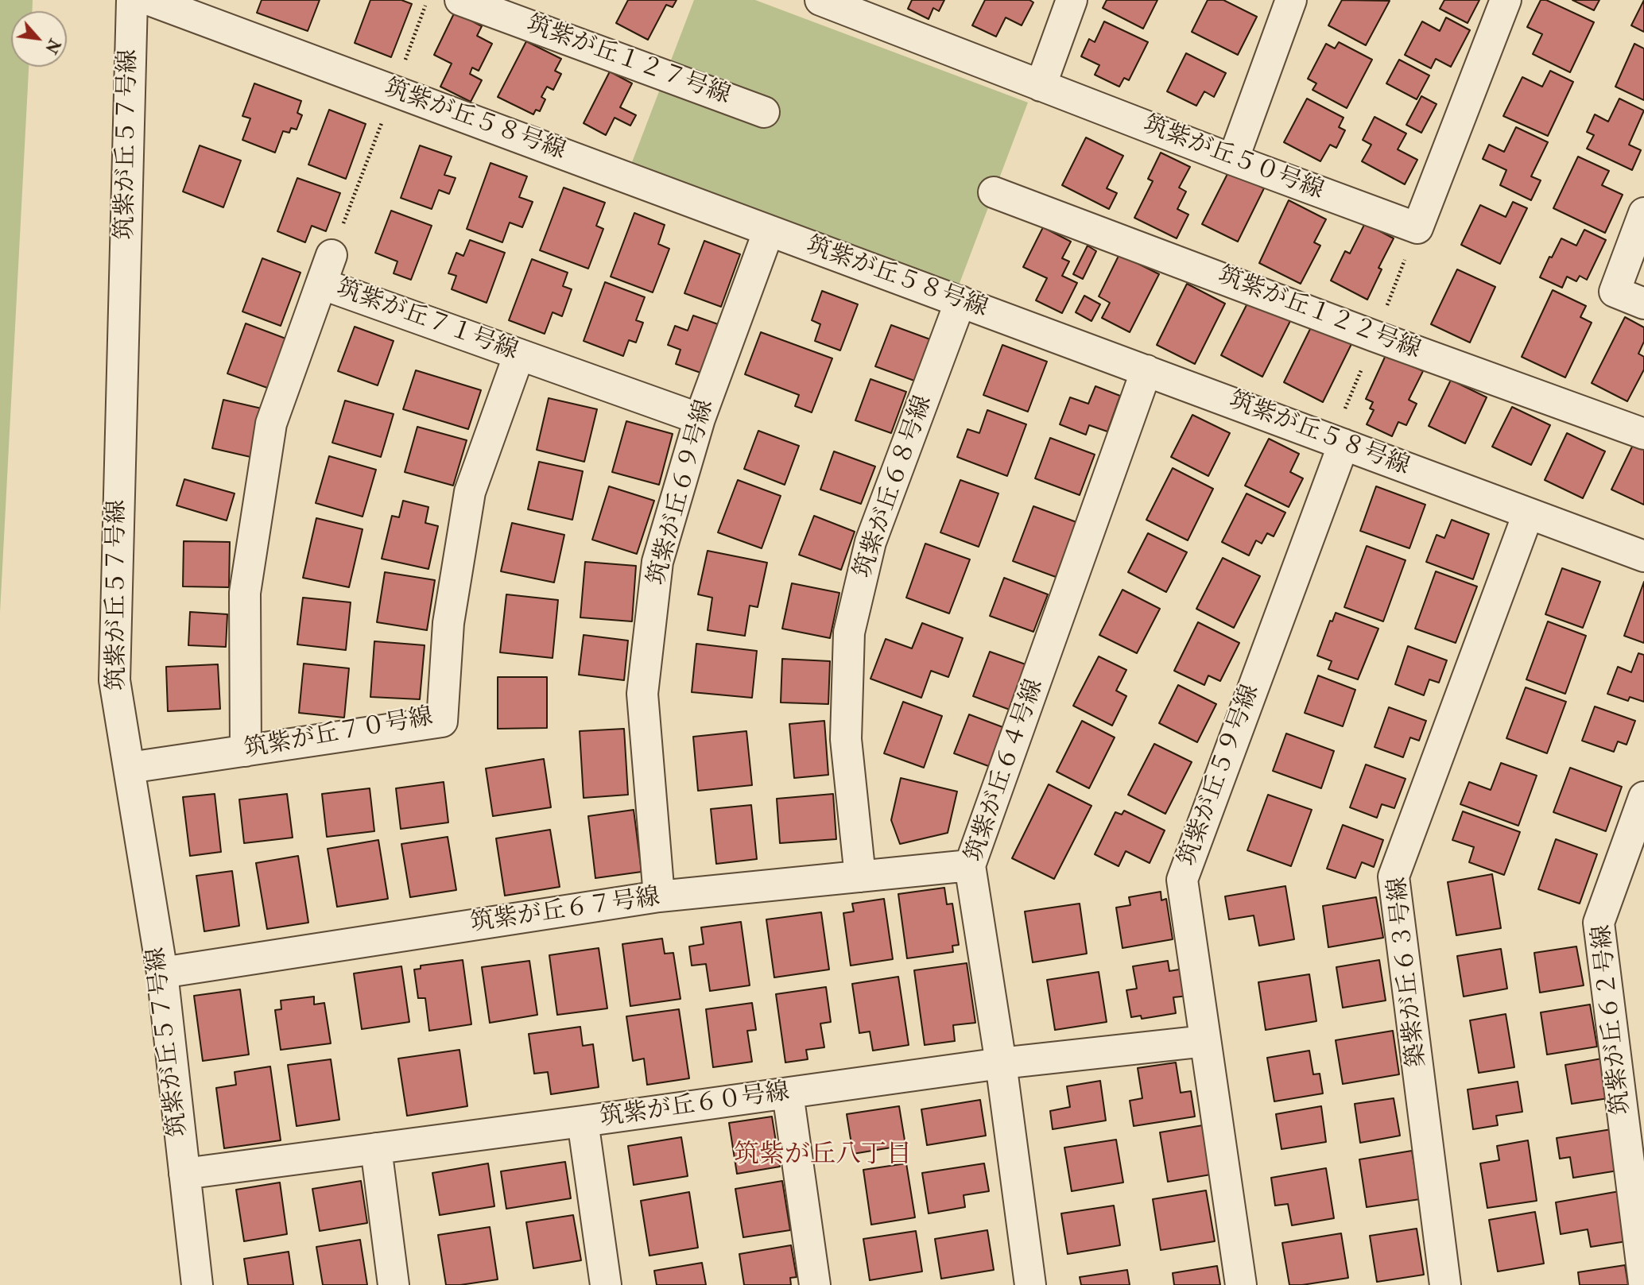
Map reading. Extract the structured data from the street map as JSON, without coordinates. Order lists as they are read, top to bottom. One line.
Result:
{"streets":{"street":["筑紫が丘１２７号線","筑紫が丘５８号線","筑紫が丘５７号線","筑紫が丘５０号線","筑紫が丘１２２号線","筑紫が丘７１号線","筑紫が丘６８号線","筑紫が丘６９号線","筑紫が丘７０号線","筑紫が丘６４号線","筑紫が丘５９号線","筑紫が丘６７号線","築紫が丘６３号線","筑紫が丘６２号線","筑紫が丘６０号線"]},"crossings":[["筑紫が丘５８号線","筑紫が丘６８号線"],["筑紫が丘５８号線","筑紫が丘６９号線"],["筑紫が丘５８号線","筑紫が丘６４号線"],["筑紫が丘５８号線","筑紫が丘５９号線"],["筑紫が丘５８号線","築紫が丘６３号線"],["筑紫が丘５７号線","筑紫が丘７０号線"],["筑紫が丘５７号線","筑紫が丘６７号線"],["筑紫が丘５７号線","筑紫が丘６０号線"],["筑紫が丘７１号線","筑紫が丘６９号線"],["筑紫が丘７１号線","筑紫が丘７０号線"],["筑紫が丘６８号線","筑紫が丘６７号線"],["筑紫が丘６９号線","筑紫が丘６７号線"],["筑紫が丘６４号線","筑紫が丘６７号線"],["筑紫が丘６４号線","筑紫が丘６０号線"],["筑紫が丘５９号線","筑紫が丘６０号線"]],"districts":["筑紫が丘八丁目"],"north":"bottom right"}
